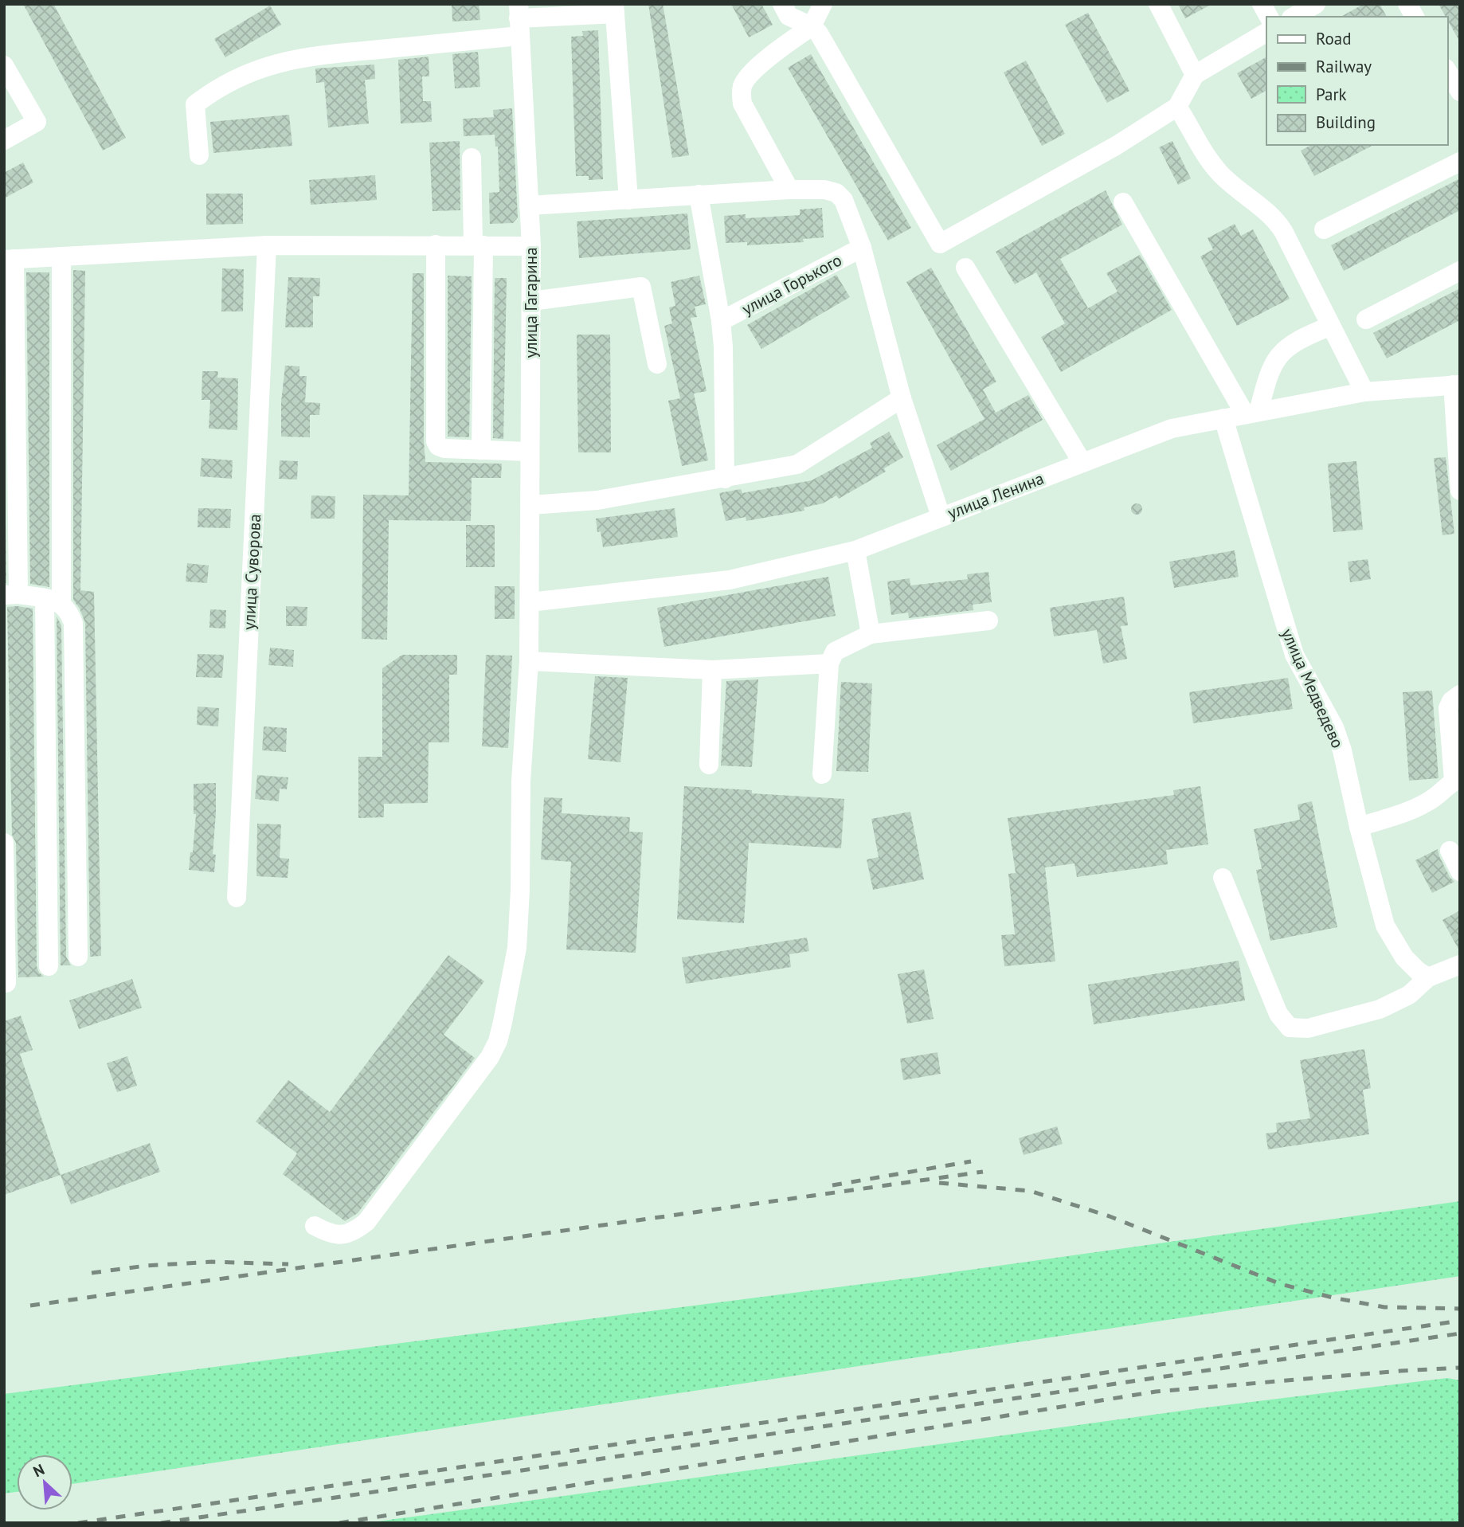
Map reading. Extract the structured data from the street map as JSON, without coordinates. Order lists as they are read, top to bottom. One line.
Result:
{"streets":{"street":["улица Горького","улица Гагарина","улица Ленина","улица Суворова","улица Медведево"]},"crossings":[["улица Гагарина","улица Ленина"],["улица Ленина","улица Медведево"]],"legend":["Road","Railway","Park","Building"],"north":"top left"}
